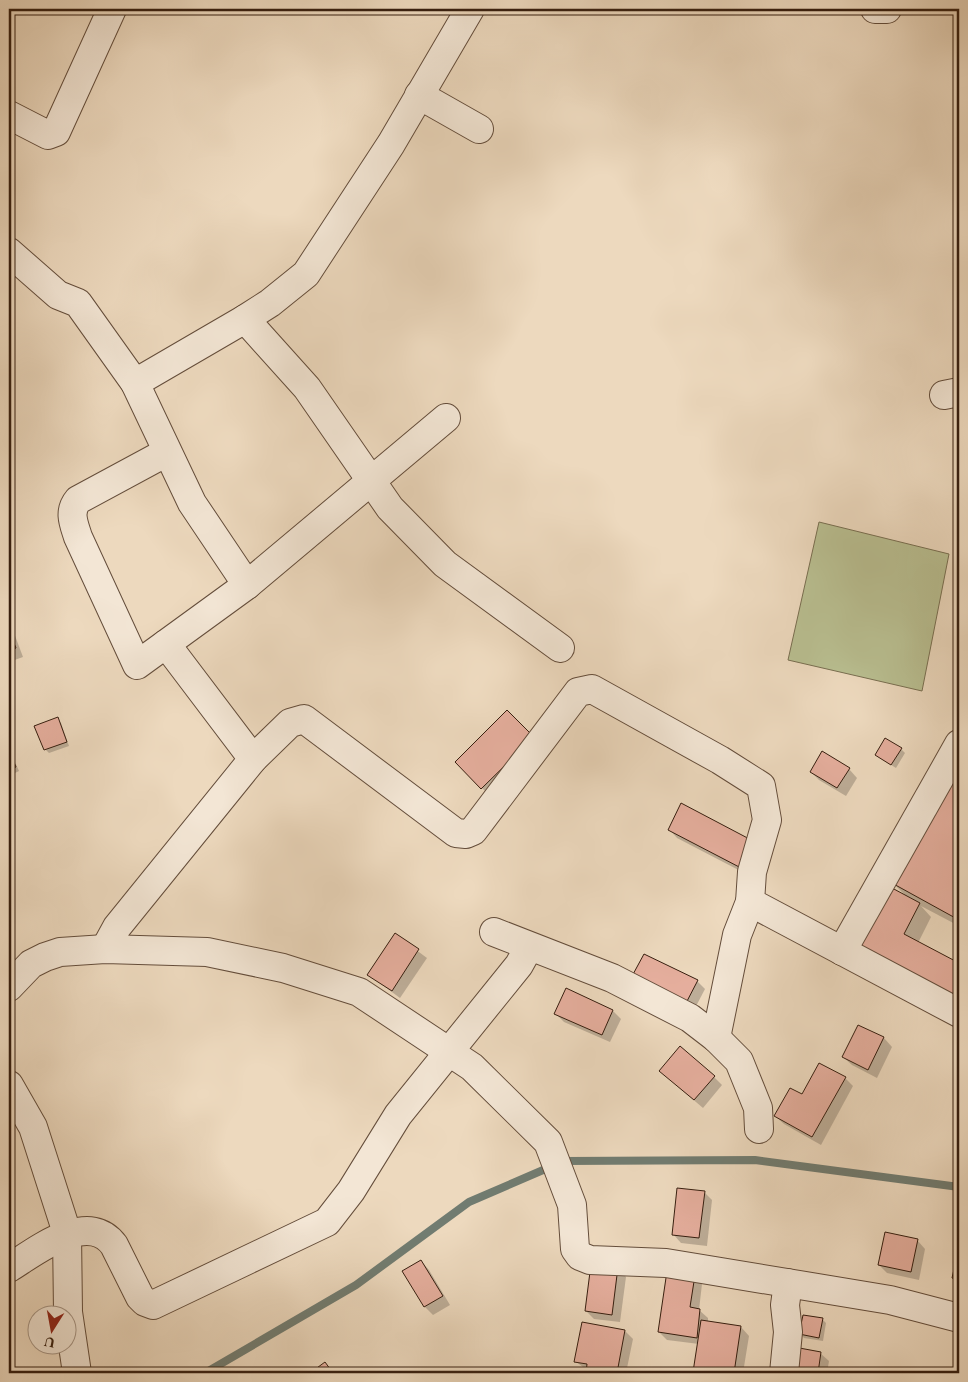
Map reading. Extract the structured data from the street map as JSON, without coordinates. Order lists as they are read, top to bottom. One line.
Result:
{"north":"bottom"}
